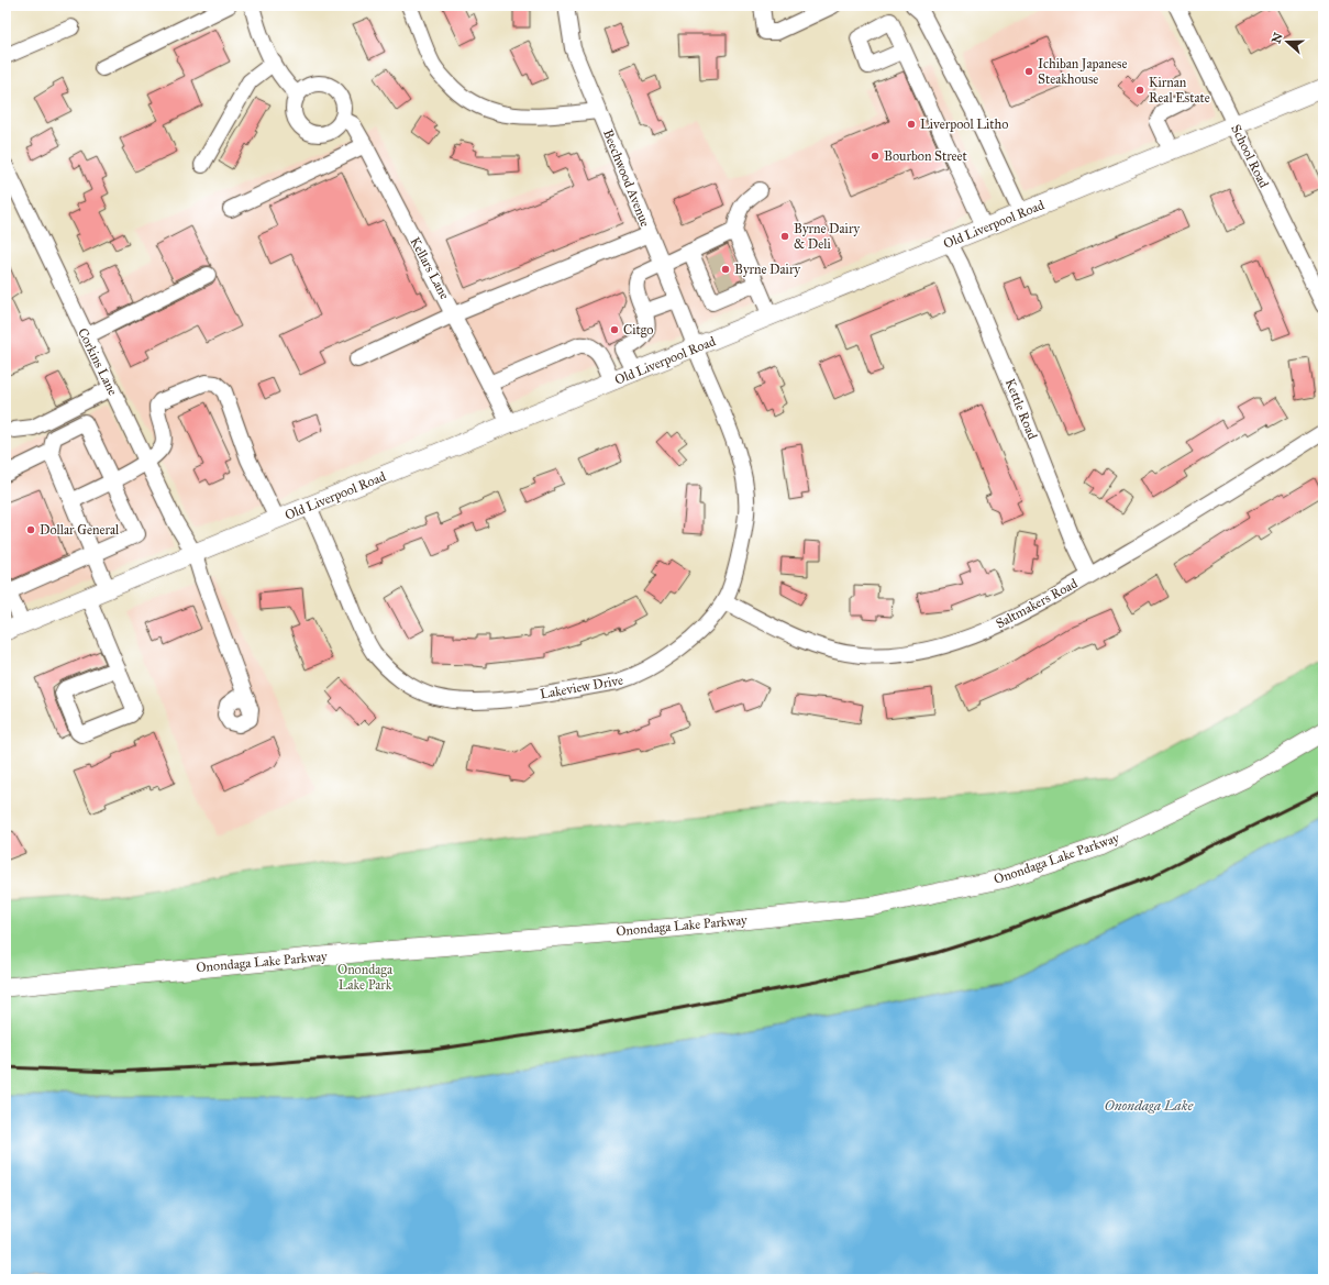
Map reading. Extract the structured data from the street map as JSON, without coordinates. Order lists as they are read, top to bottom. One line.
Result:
{"streets":{"main road":["Old Liverpool Road","Onondaga Lake Parkway"],"street":["School Road","Beechwood Avenue","Kellars Lane","Corkins Lane","Kettle Road","Saltmakers Road","Lakeview Drive"]},"crossings":[["School Road","Old Liverpool Road"],["Beechwood Avenue","Old Liverpool Road"],["Beechwood Avenue","Lakeview Drive"],["Old Liverpool Road","Kellars Lane"],["Old Liverpool Road","Corkins Lane"],["Old Liverpool Road","Kettle Road"],["Old Liverpool Road","Lakeview Drive"],["Kettle Road","Saltmakers Road"],["Saltmakers Road","Lakeview Drive"]],"water":["Onondaga Lake"],"parks":["Onondaga Lake Park"],"places":["Ichiban Japanese Steakhouse","Kirnan Real Estate","Liverpool Litho","Bourbon Street","Byrne Dairy & Deli","Byrne Dairy","Citgo","Dollar General"],"north":"left"}
